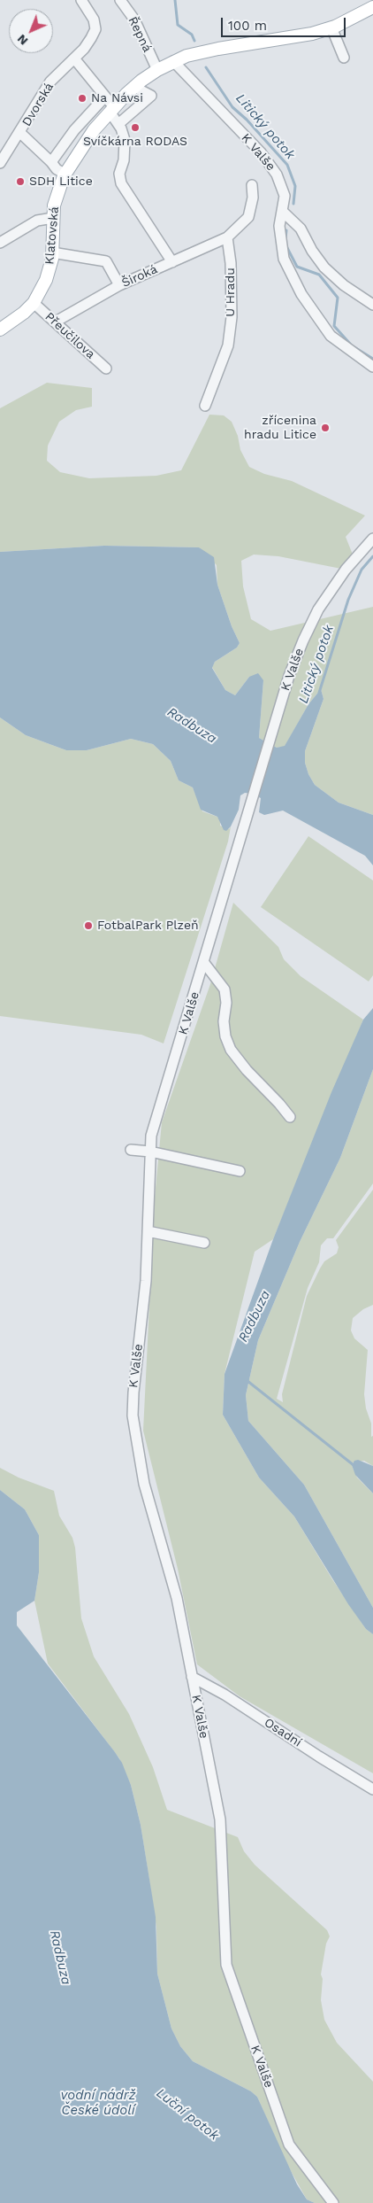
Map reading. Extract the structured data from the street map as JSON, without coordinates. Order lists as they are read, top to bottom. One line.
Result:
{"streets":{"main road":["Klatovská"],"street":["Řepná","Dvorská","K Valše","Široká","U Hradu","Přeučilova","Osadní"]},"crossings":[["Řepná","Klatovská"],["K Valše","Klatovská"],["K Valše","Osadní"],["Klatovská","Přeučilova"],["Široká","U Hradu"],["Široká","Přeučilova"]],"water":["Litický potok","Radbuza","vodní nádrž České údolí","Luční potok"],"places":["Na Návsi","Svíčkárna RODAS","SDH Litice","zřícenina hradu Litice","FotbalPark Plzeň"],"scale_bar":"100 m","north":"bottom left"}
